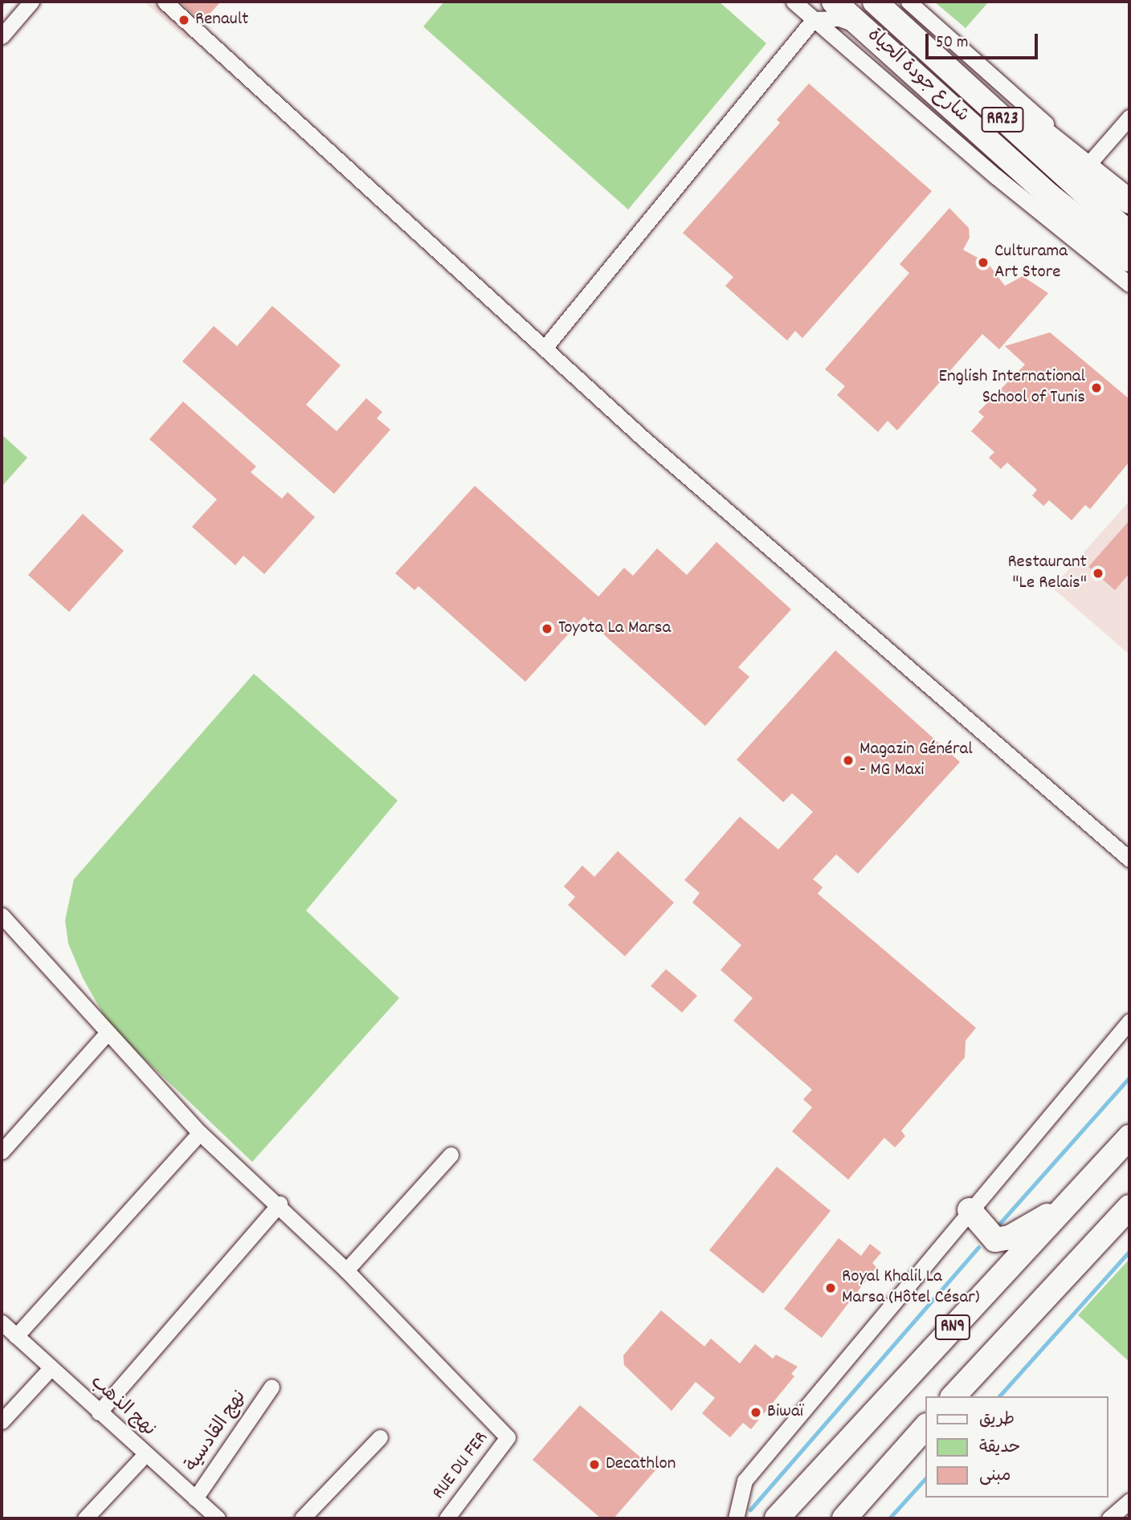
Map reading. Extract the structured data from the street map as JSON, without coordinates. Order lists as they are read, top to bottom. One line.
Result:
{"streets":{"highway":["شارع جودة الحياة","RR23","RN9"],"street":["نهج الذهب","نهج القادسية","RUE DU FER"]},"crossings":[["نهج الذهب","نهج القادسية"]],"places":["Renault","Culturama Art Store","English International School of Tunis","Restaurant \"Le Relais\"","Toyota La Marsa","Magazin Général - MG Maxi","Royal Khalil La Marsa (Hôtel César)","Biwaï","Decathlon"],"legend":["طريق","حديقة","مبنى"],"scale_bar":"50 m"}
